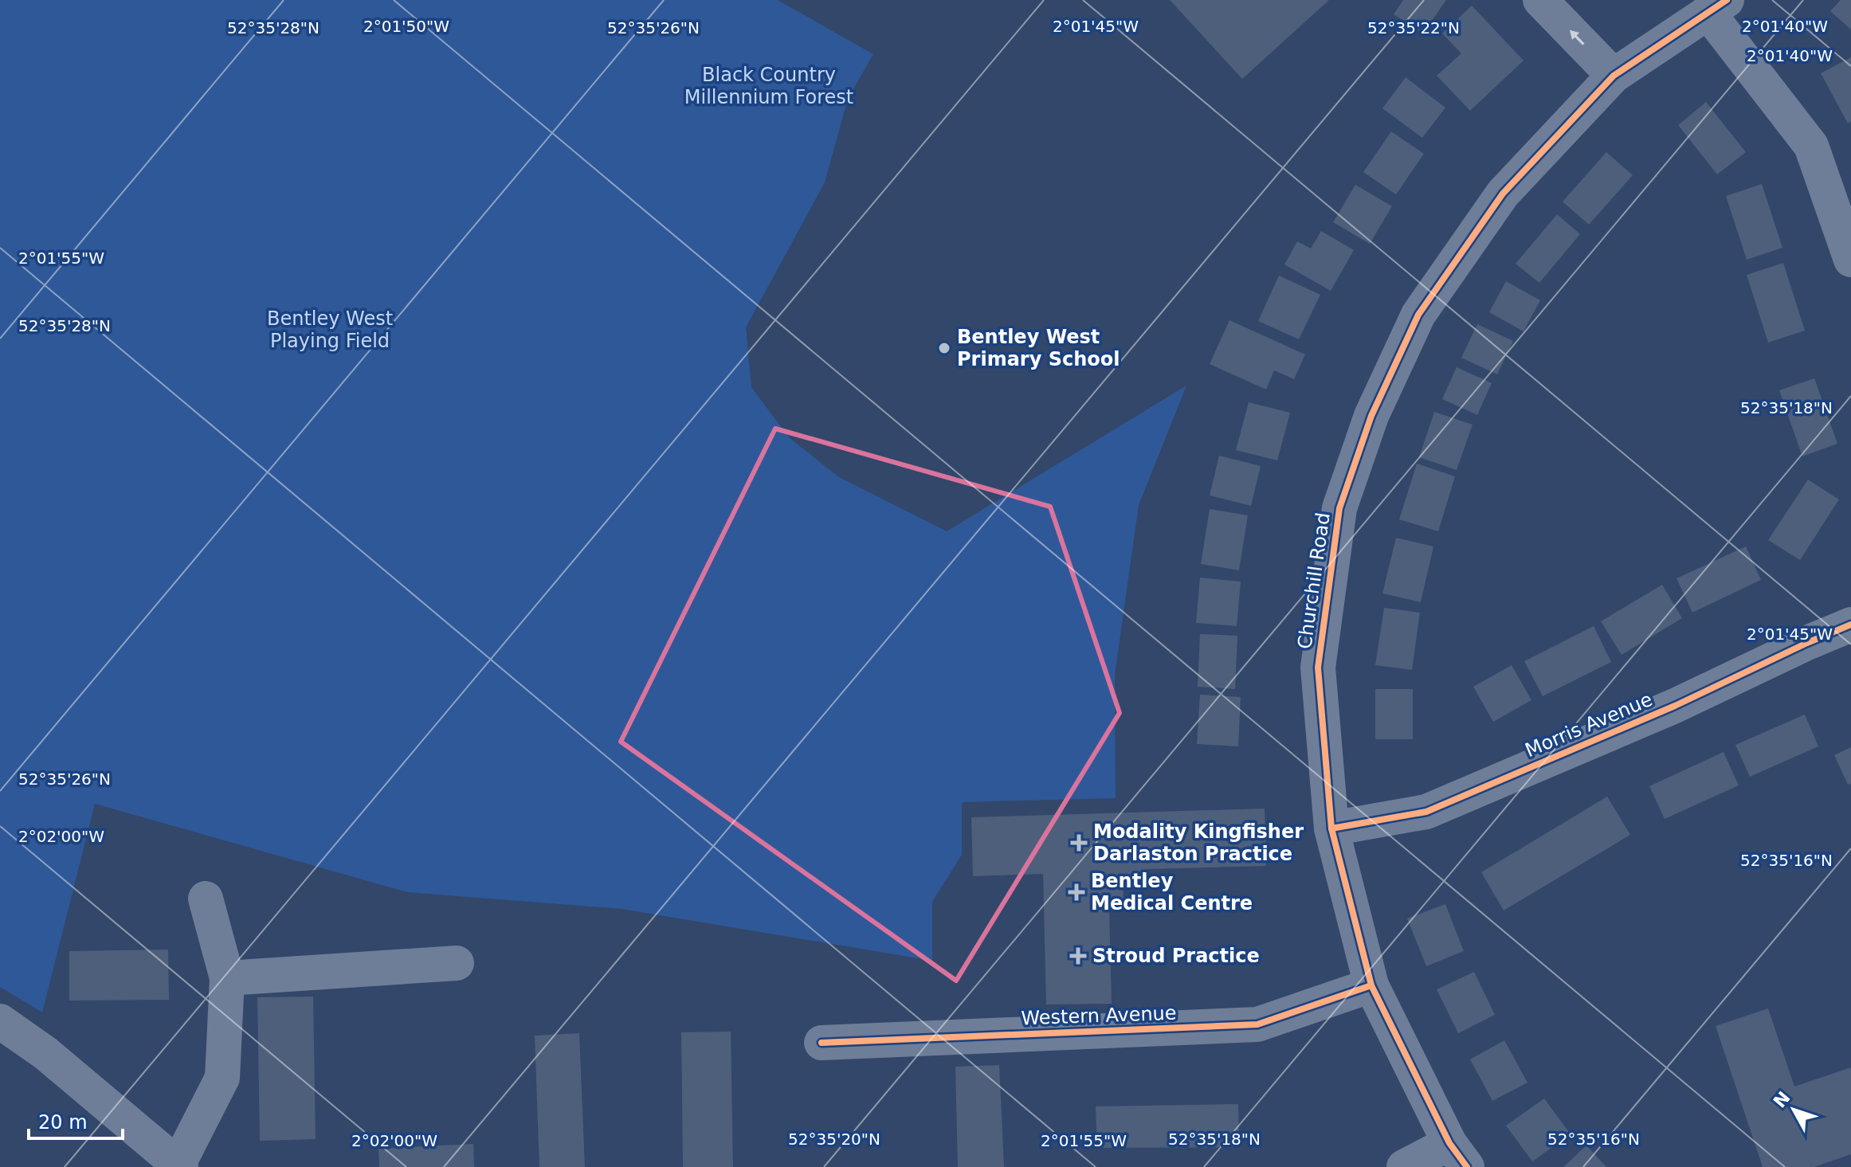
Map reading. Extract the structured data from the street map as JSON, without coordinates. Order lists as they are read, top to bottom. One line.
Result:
{"streets":{"street":["Churchill Road","Morris Avenue","Western Avenue"]},"crossings":[["Churchill Road","Morris Avenue"],["Churchill Road","Western Avenue"]],"parks":["Black Country Millennium Forest","Bentley West Playing Field"],"places":{"other":["Bentley West Primary School"],"health":["Modality Kingfisher Darlaston Practice","Bentley Medical Centre","Stroud Practice"]},"scale_bar":"20 m","north":"top left","coordinates":["2°01'40\"W","2°01'50\"W","2°01'45\"W","52°35'28\"N","52°35'26\"N","52°35'22\"N","2°01'55\"W","52°35'18\"N","2°02'00\"W","52°35'16\"N","52°35'20\"N"]}
